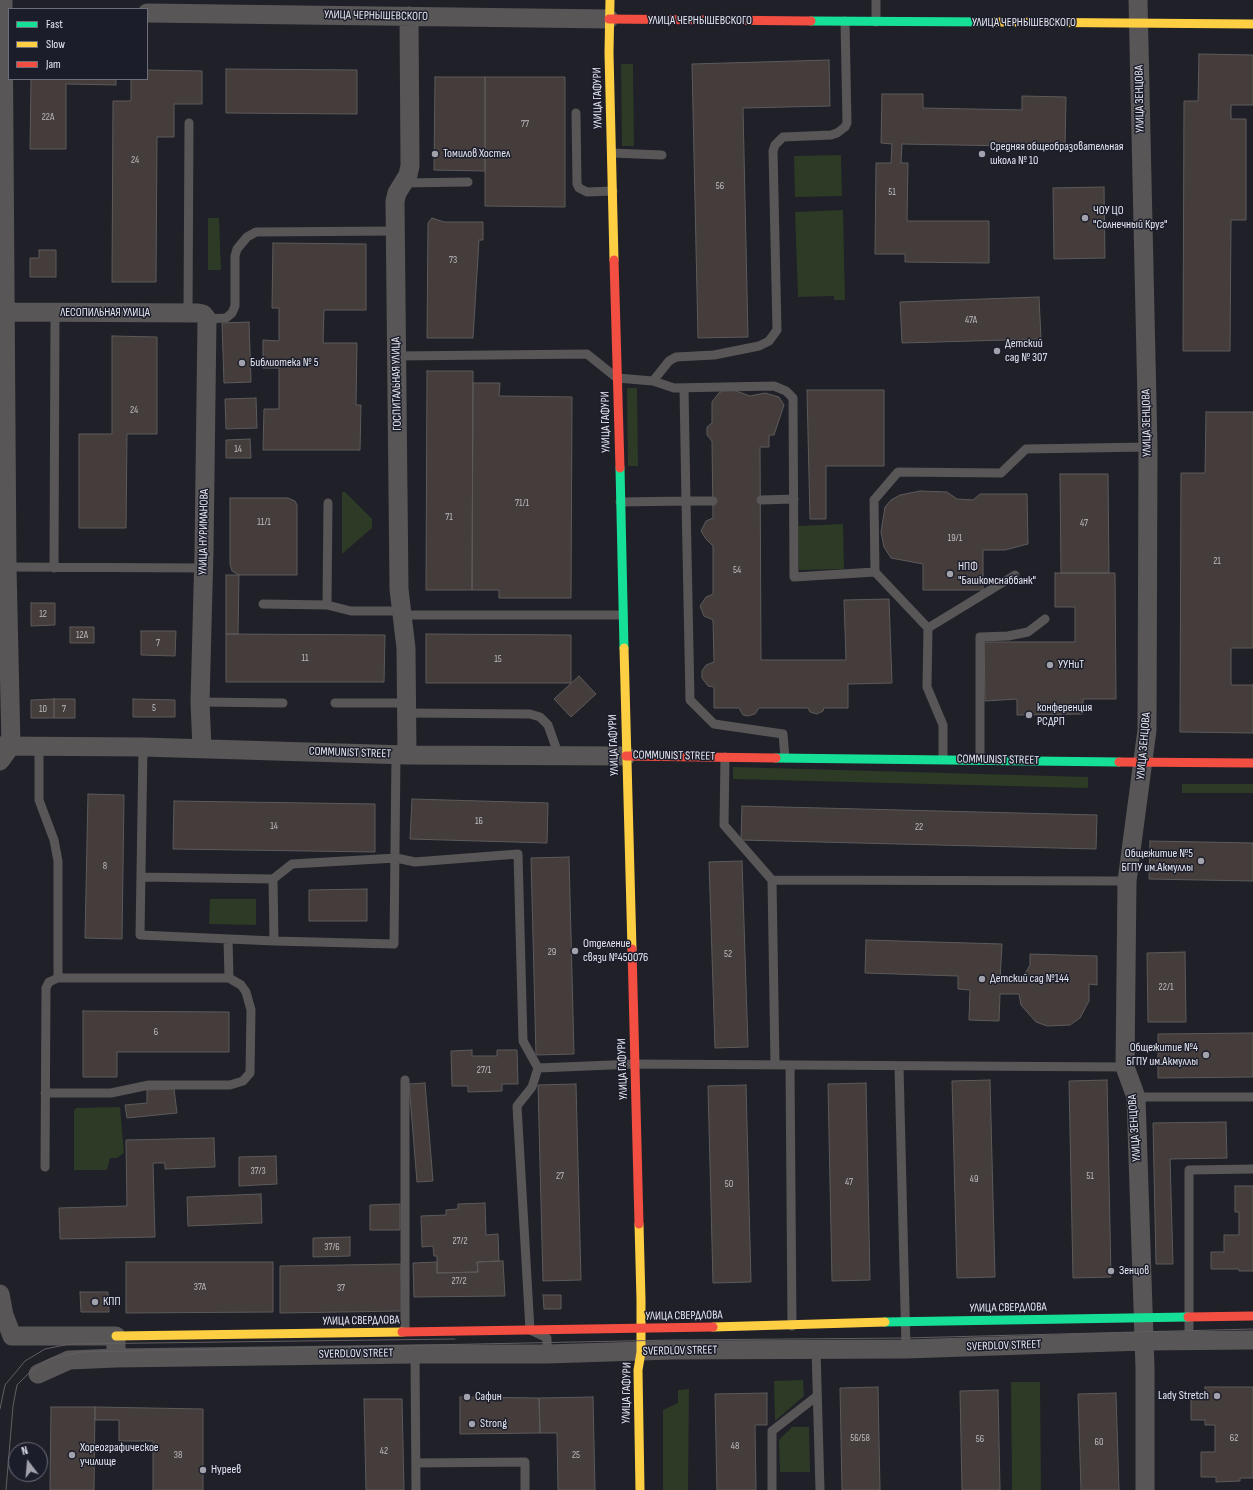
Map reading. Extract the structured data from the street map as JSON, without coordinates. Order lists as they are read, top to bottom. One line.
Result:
{"streets":{"street":["УЛИЦА ЧЕРНЫШЕВСКОГО","УЛИЦА ГАФУРИ","УЛИЦА ЗЕНЦОВА","ЛЕСОПИЛЬНАЯ УЛИЦА","ГОСПИТАЛЬНАЯ УЛИЦА","УЛИЦА НУРИМАНОВА","COMMUNIST STREET","УЛИЦА СВЕРДЛОВА","SVERDLOV STREET"]},"crossings":[["УЛИЦА ЧЕРНЫШЕВСКОГО","УЛИЦА ГАФУРИ"],["УЛИЦА ЧЕРНЫШЕВСКОГО","УЛИЦА ЗЕНЦОВА"],["УЛИЦА ЧЕРНЫШЕВСКОГО","ГОСПИТАЛЬНАЯ УЛИЦА"],["УЛИЦА ГАФУРИ","COMMUNIST STREET"],["УЛИЦА ГАФУРИ","УЛИЦА СВЕРДЛОВА"],["УЛИЦА ГАФУРИ","SVERDLOV STREET"],["УЛИЦА ЗЕНЦОВА","COMMUNIST STREET"],["УЛИЦА ЗЕНЦОВА","УЛИЦА СВЕРДЛОВА"],["УЛИЦА ЗЕНЦОВА","SVERDLOV STREET"],["ЛЕСОПИЛЬНАЯ УЛИЦА","УЛИЦА НУРИМАНОВА"],["ГОСПИТАЛЬНАЯ УЛИЦА","COMMUNIST STREET"],["УЛИЦА НУРИМАНОВА","COMMUNIST STREET"]],"places":["Томилов Хостел","Средняя общеобразовательная школа № 10","ЧОУ ЦО \"Солнечный Круг\"","Детский сад № 307","Библиотека № 5","НПФ \"Башкомснаббанк\"","УУНиТ","конференция РСДРП","Общежитие №5 БГПУ им.Акмуллы","Отделение связи №450076","Детский сад №144","Общежитие №4 БГПУ им.Акмуллы","Зенцов","КПП","Lady Stretch","Сафин","Strong","Хореографическое училище","Нуреев"],"house_numbers":["22А","77","24","56","51","73","47А","24","14","71/1","71","11/1","47","19/1","21","54","12","12А","7","11","15","5","10","7","16","14","22","8","29","52","22/1","6","27/1","37/3","27","51","49","47","50","27/2","37/6","27/2","37А","37","56/58","62","56","60","48","42","38","25"],"legend":["Fast","Slow","Jam"],"north":"top"}
